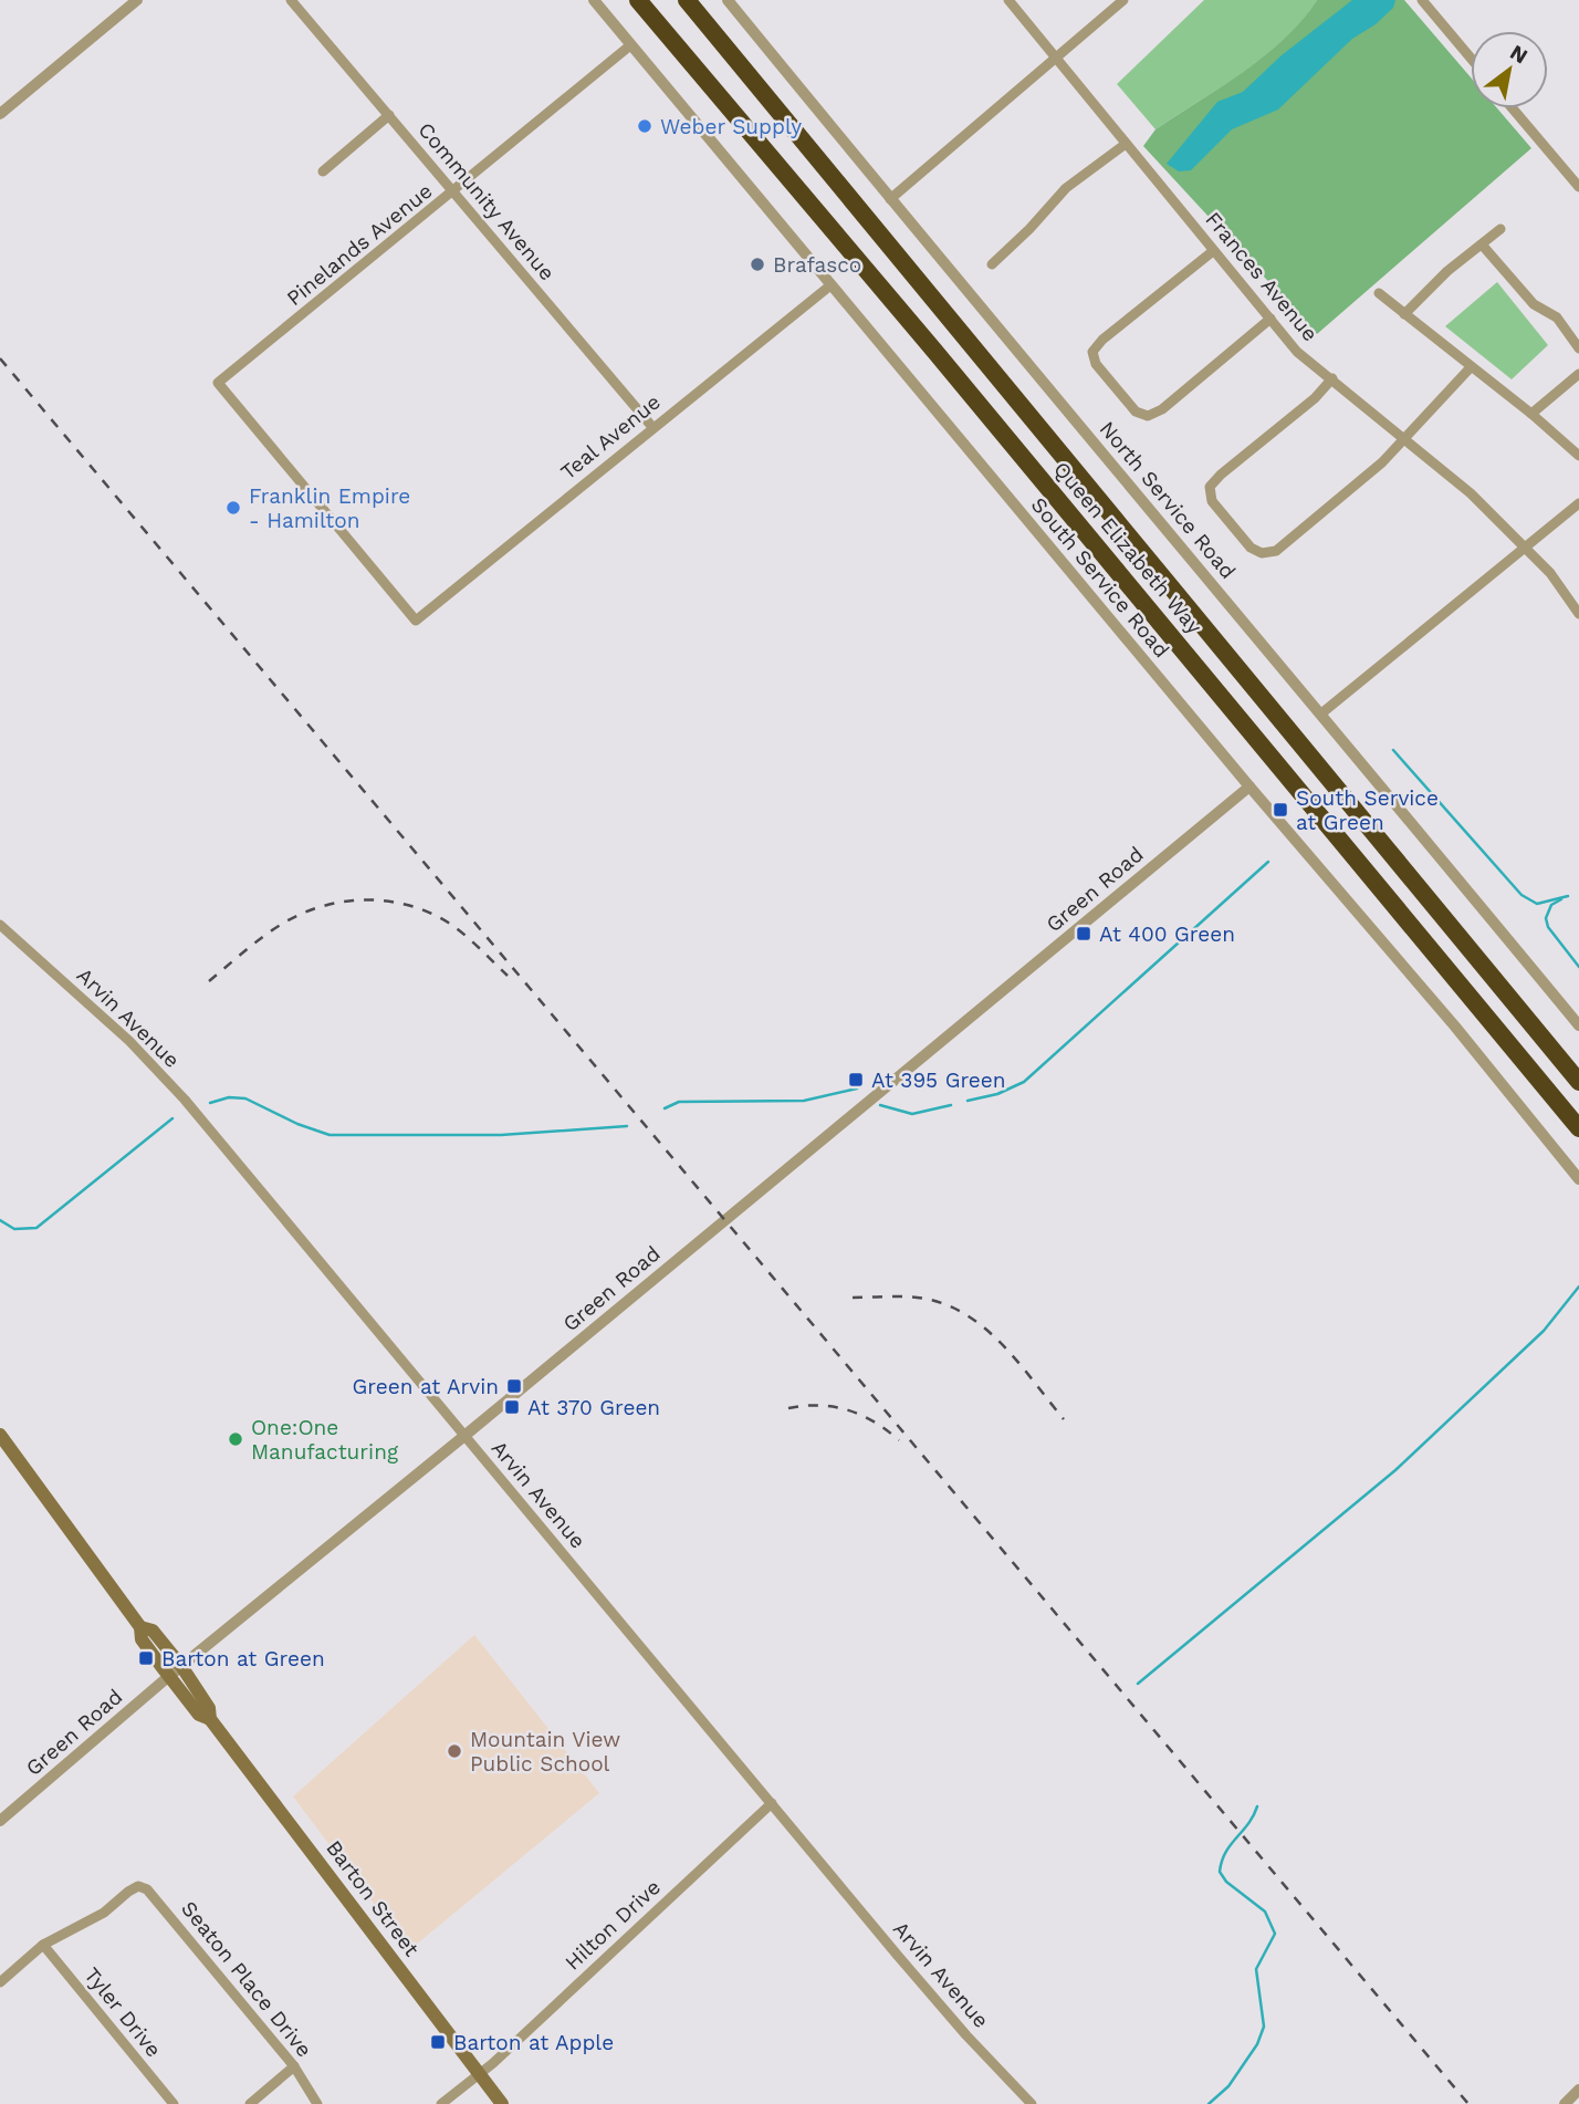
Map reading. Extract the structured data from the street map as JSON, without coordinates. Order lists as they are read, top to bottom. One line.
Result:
{"streets":{"highway":["Queen Elizabeth Way"],"main road":["Barton Street"],"street":["Community Avenue","Pinelands Avenue","Frances Avenue","Teal Avenue","North Service Road","South Service Road","Green Road","Arvin Avenue","Hilton Drive","Seaton Place Drive","Tyler Drive"]},"crossings":[["Community Avenue","Pinelands Avenue"],["Community Avenue","Teal Avenue"],["Pinelands Avenue","Teal Avenue"],["Pinelands Avenue","South Service Road"],["Teal Avenue","South Service Road"],["South Service Road","Green Road"],["Green Road","Arvin Avenue"],["Green Road","Barton Street"],["Arvin Avenue","Hilton Drive"],["Barton Street","Hilton Drive"],["Seaton Place Drive","Tyler Drive"]],"places":{"other":["Weber Supply","Brafasco","Franklin Empire - Hamilton","One:One Manufacturing","Mountain View Public School"],"transit":["South Service at Green","At 400 Green","At 395 Green","Green at Arvin","At 370 Green","Barton at Green","Barton at Apple"]},"north":"top right"}
